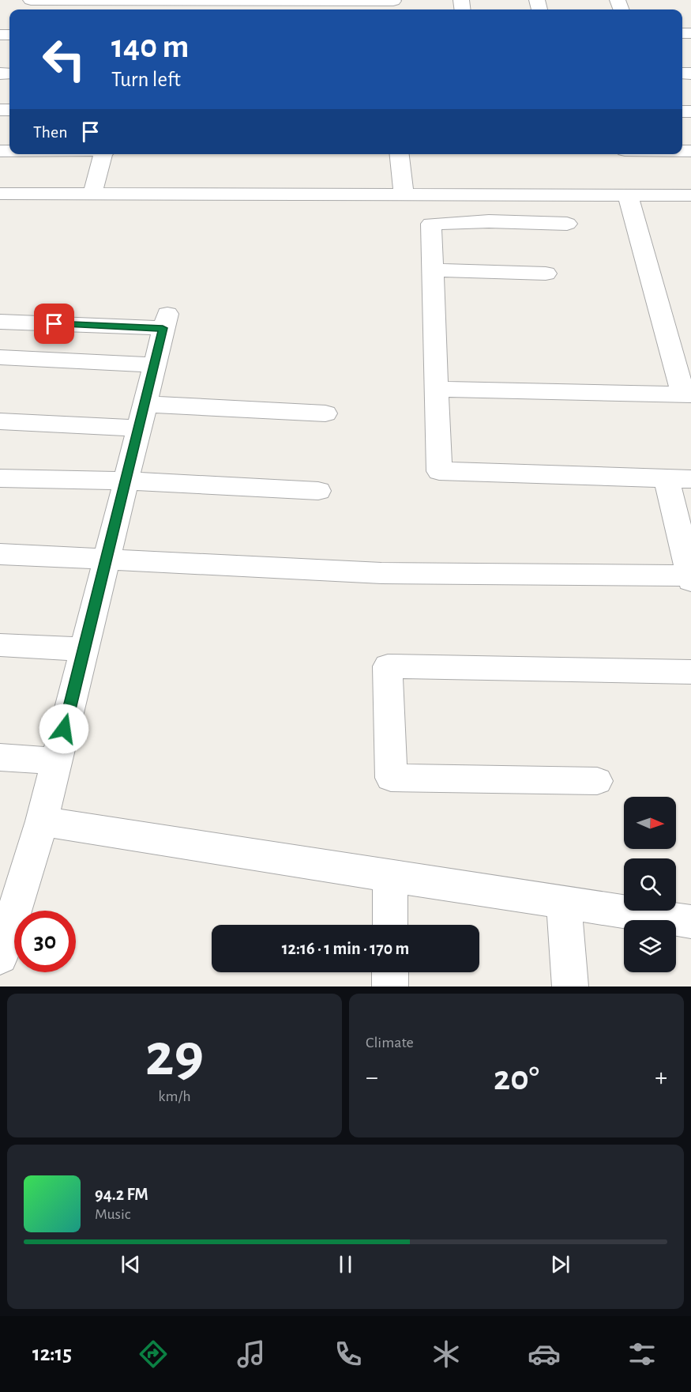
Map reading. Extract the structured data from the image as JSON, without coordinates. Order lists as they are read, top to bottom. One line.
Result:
{"north":"right","page":{"turn":["140 m","Turn left"],"then":"Then","limit":"30","trip":"12:16 · 1 min · 170 m","tile":[["29","km/h"],"Climate"],"heat":["−","20°","+"],"song":["94.2 FM","Music"],"tabs":"12:15"}}
